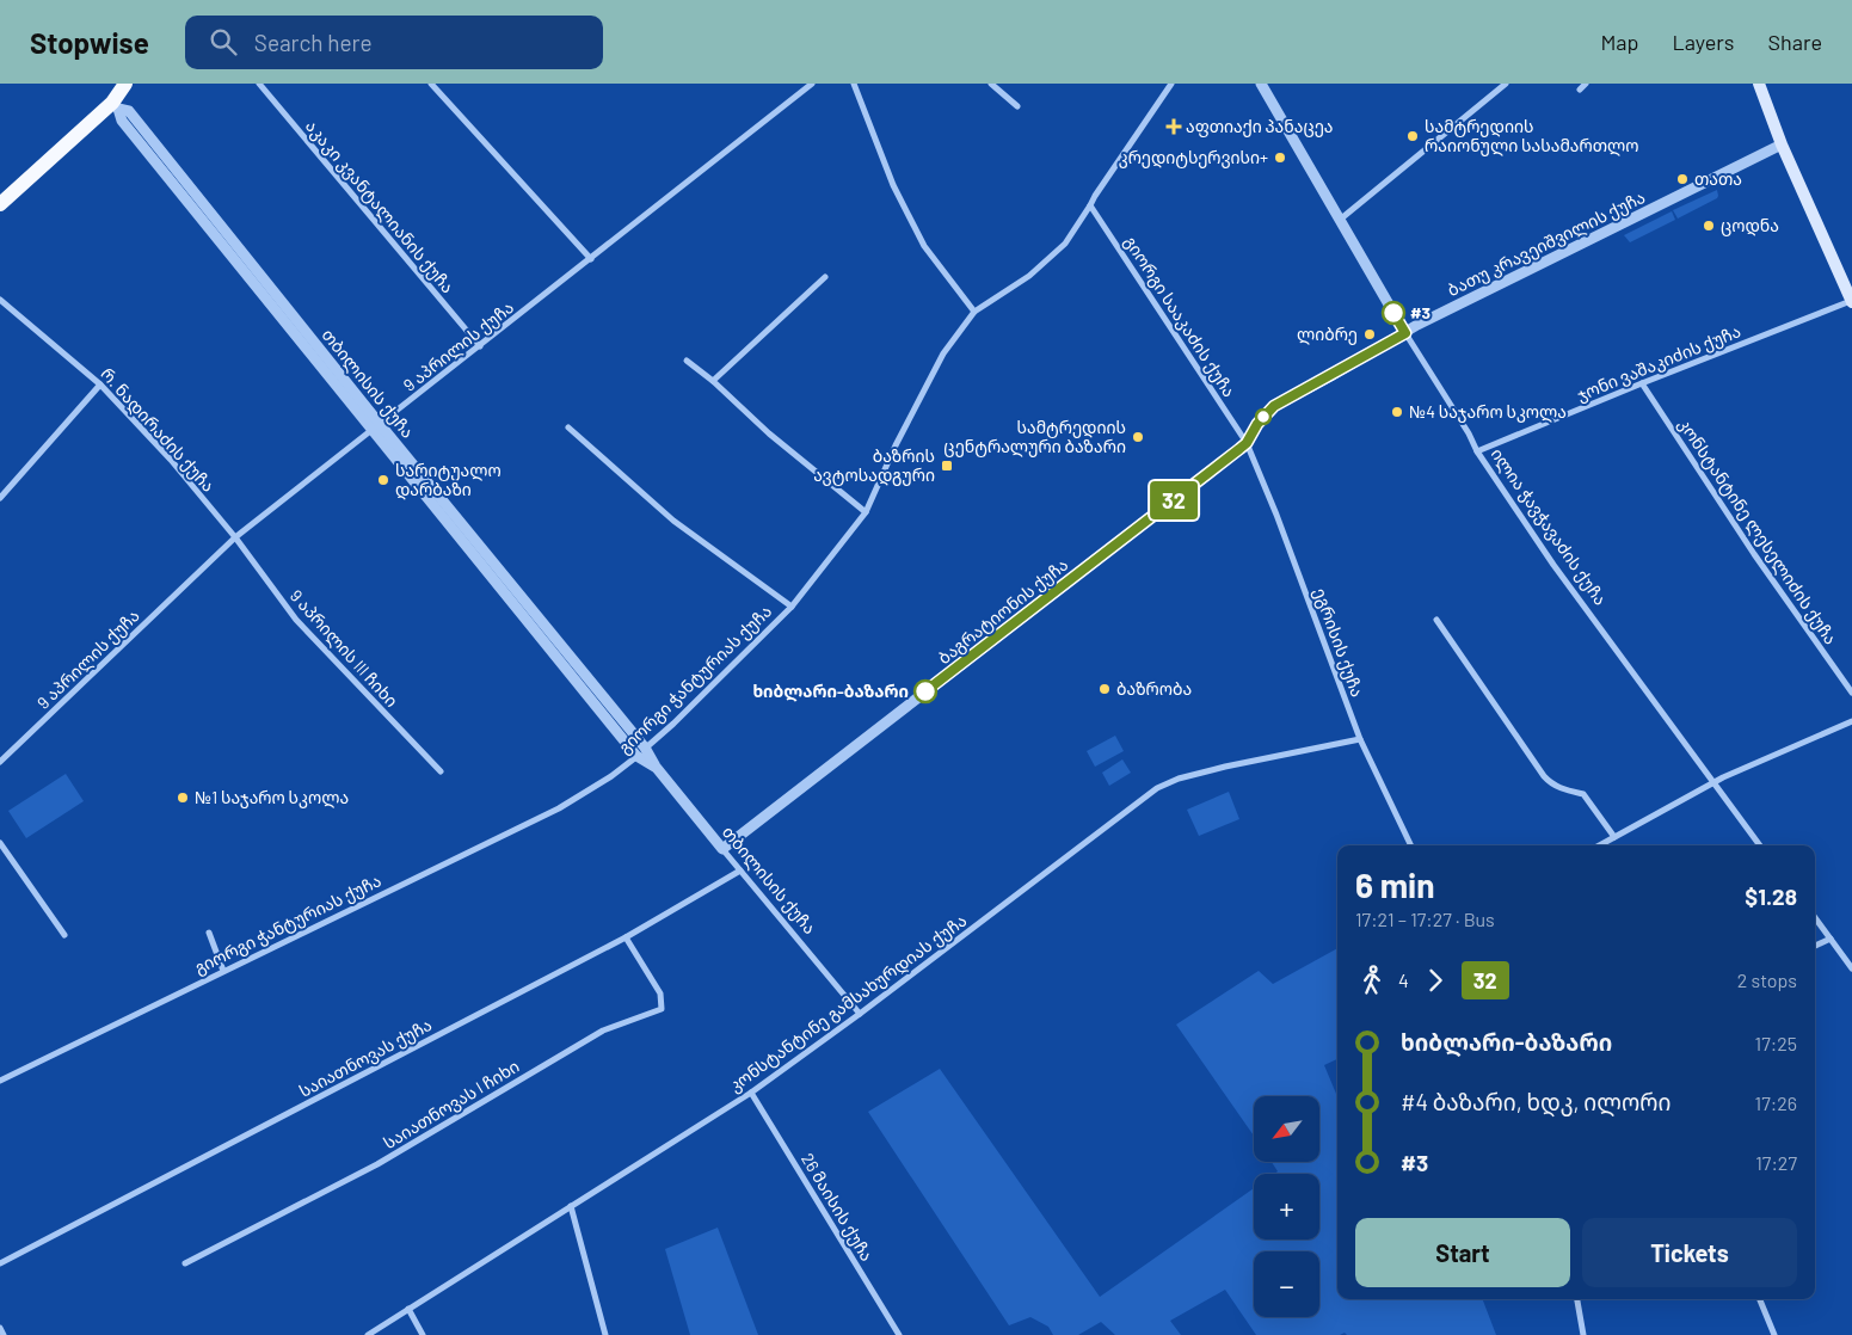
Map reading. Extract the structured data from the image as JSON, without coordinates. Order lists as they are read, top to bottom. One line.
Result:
{"streets":{"street":["აკაკი კვანტალიანის ქუჩა","ბათუ კრავეიშვილის ქუჩა","გიორგი სააკაძის ქუჩა","9 აპრილის ქუჩა","ჯონი ვაშაკიძის ქუჩა","თბილისის ქუჩა","რ. ნადირაძის ქუჩა","ილია ჭავჭავაძის ქუჩა","კონსტანტინე ლესელიძის ქუჩა","ბაგრატიონის ქუჩა","ეგრისის ქუჩა","9 აპრილის III ჩიხი","გიორგი ჭანტურიას ქუჩა","კონსტანტინე გამსახურდიას ქუჩა","საიათნოვას ქუჩა","საიათნოვას I ჩიხი","26 მაისის ქუჩა"]},"crossings":[["აკაკი კვანტალიანის ქუჩა","9 აპრილის ქუჩა"],["ბათუ კრავეიშვილის ქუჩა","გიორგი სააკაძის ქუჩა"],["ბათუ კრავეიშვილის ქუჩა","ილია ჭავჭავაძის ქუჩა"],["ბათუ კრავეიშვილის ქუჩა","ბაგრატიონის ქუჩა"],["ბათუ კრავეიშვილის ქუჩა","ეგრისის ქუჩა"],["გიორგი სააკაძის ქუჩა","ბაგრატიონის ქუჩა"],["გიორგი სააკაძის ქუჩა","ეგრისის ქუჩა"],["გიორგი სააკაძის ქუჩა","გიორგი ჭანტურიას ქუჩა"],["9 აპრილის ქუჩა","თბილისის ქუჩა"],["9 აპრილის ქუჩა","რ. ნადირაძის ქუჩა"],["9 აპრილის ქუჩა","9 აპრილის III ჩიხი"],["ჯონი ვაშაკიძის ქუჩა","ილია ჭავჭავაძის ქუჩა"],["ჯონი ვაშაკიძის ქუჩა","კონსტანტინე ლესელიძის ქუჩა"],["თბილისის ქუჩა","ბაგრატიონის ქუჩა"],["თბილისის ქუჩა","გიორგი ჭანტურიას ქუჩა"],["თბილისის ქუჩა","კონსტანტინე გამსახურდიას ქუჩა"],["თბილისის ქუჩა","საიათნოვას ქუჩა"],["რ. ნადირაძის ქუჩა","9 აპრილის III ჩიხი"],["ბაგრატიონის ქუჩა","ეგრისის ქუჩა"],["ეგრისის ქუჩა","კონსტანტინე გამსახურდიას ქუჩა"],["კონსტანტინე გამსახურდიას ქუჩა","26 მაისის ქუჩა"],["საიათნოვას ქუჩა","საიათნოვას I ჩიხი"]],"places":{"health":["აფთიაქი პანაცეა"],"other":["სამტრედიის რაიონული სასამართლო","კრედიტსერვისი+","თათა","ცოდნა","#3","ლიბრე","№4 საჯარო სკოლა","სამტრედიის ცენტრალური ბაზარი","სარიტუალო დარბაზი","ბაზრობა","ხიბლარი-ბაზარი","№1 საჯარო სკოლა"],"transit":["ბაზრის ავტოსადგური"]},"lines":["bus line 32"],"north":"bottom left","page":{"header":"Stopwise","search":"Search here","nav":["Map","Layers","Share"],"on_map":"32","heading":["6 min","17:21 – 17:27 · Bus","$1.28"],"legs":["4","32","2 stops"],"list":[{"name":"ხიბლარი-ბაზარი","value":"17:25"},{"name":"#4 ბაზარი, ხდკ, ილორი","value":"17:26"},{"name":"#3","value":"17:27"}],"map_buttons":["+","−"],"buttons":["Start","Tickets"]}}
